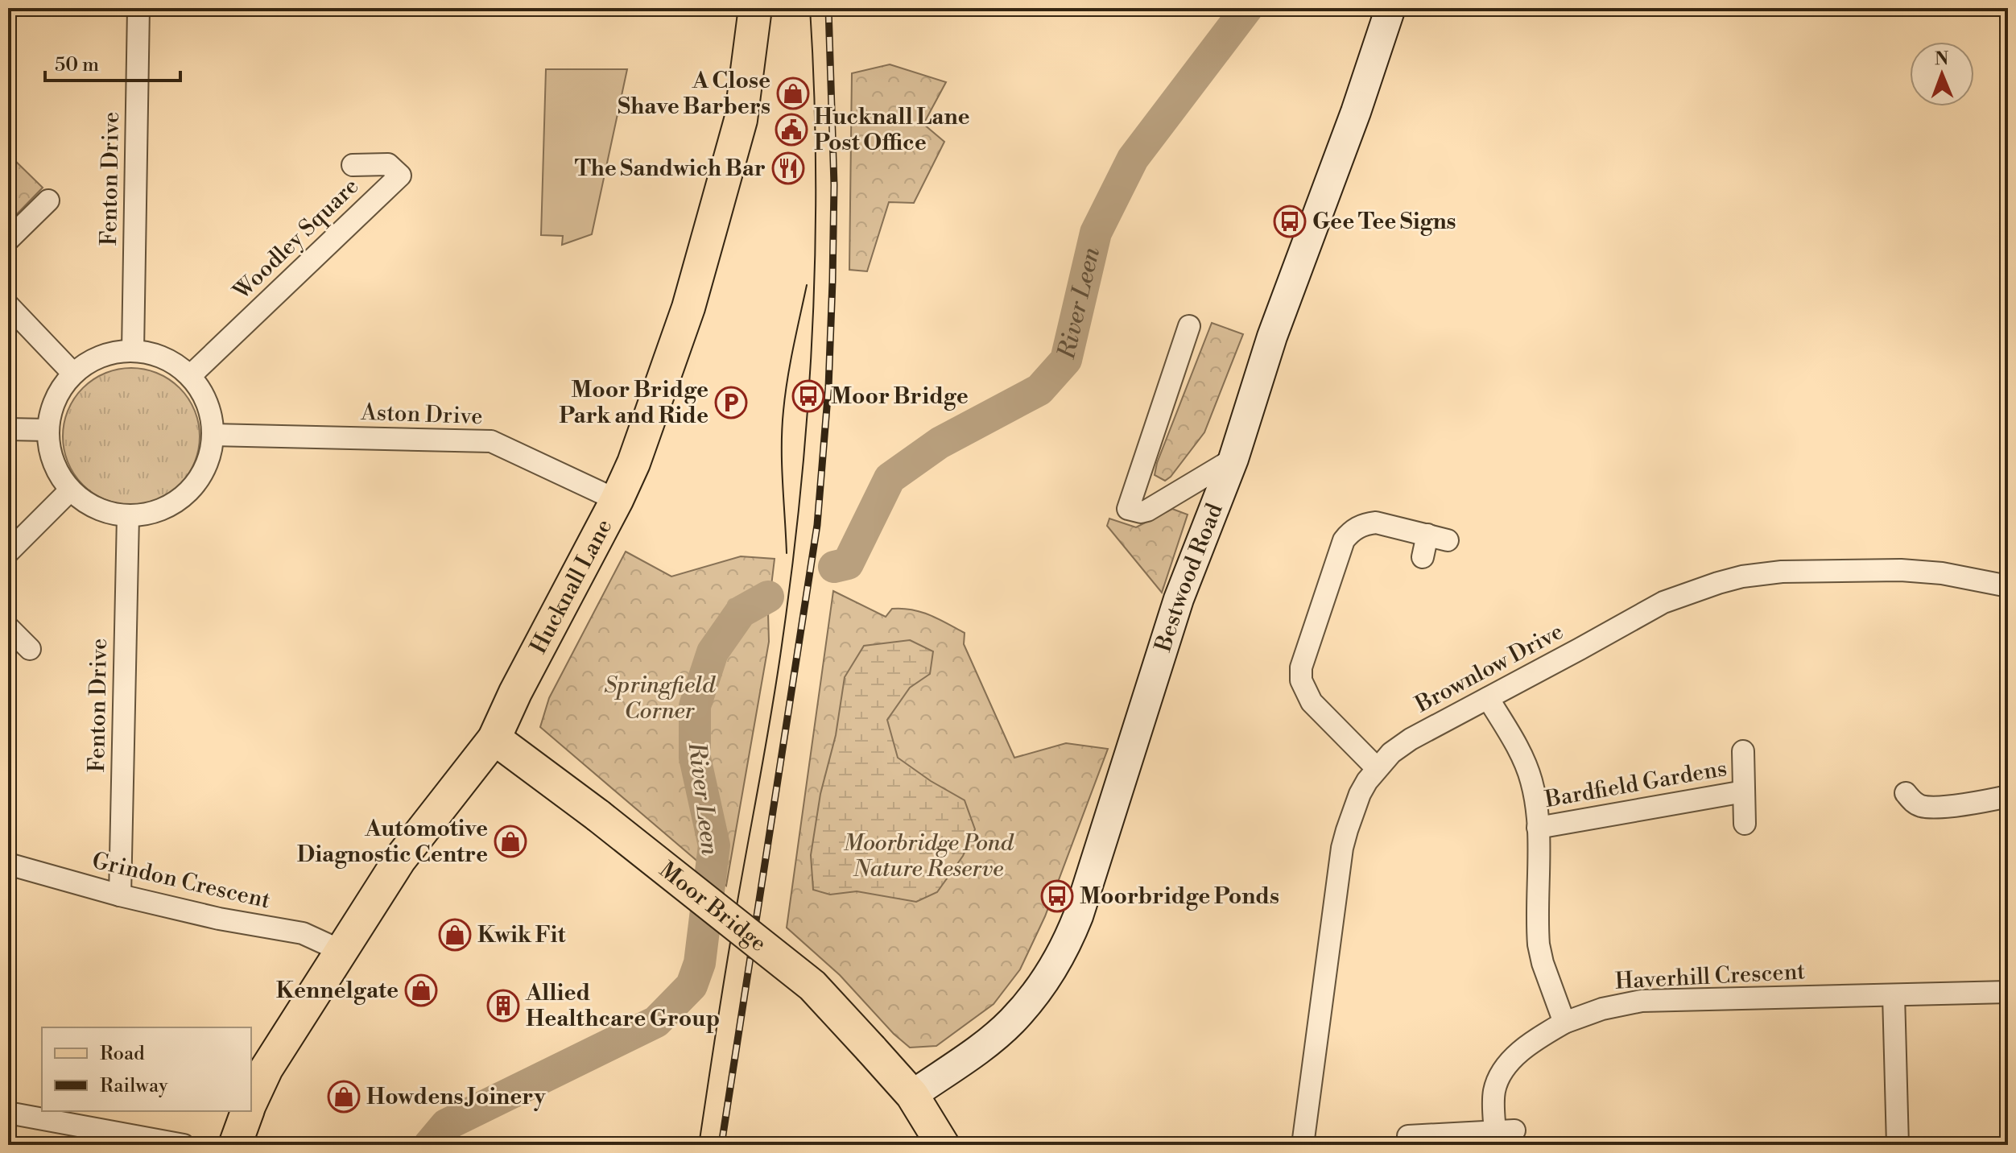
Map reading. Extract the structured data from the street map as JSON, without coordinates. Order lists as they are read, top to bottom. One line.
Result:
{"streets":{"main road":["Bestwood Road","Hucknall Lane","Moor Bridge"],"street":["Fenton Drive","Woodley Square","Aston Drive","Brownlow Drive","Bardfield Gardens","Grindon Crescent","Haverhill Crescent"]},"crossings":[["Fenton Drive","Woodley Square"],["Fenton Drive","Aston Drive"],["Fenton Drive","Grindon Crescent"],["Woodley Square","Aston Drive"],["Aston Drive","Hucknall Lane"],["Bestwood Road","Moor Bridge"],["Hucknall Lane","Grindon Crescent"],["Hucknall Lane","Moor Bridge"]],"water":["River Leen"],"parks":["Springfield Corner","Moorbridge Pond Nature Reserve"],"places":{"shop":["A Close Shave Barbers","Automotive Diagnostic Centre","Kwik Fit","Kennelgate","Howdens Joinery"],"public building":["Hucknall Lane Post Office"],"restaurant":["The Sandwich Bar"],"bus stop":["Gee Tee Signs","Moor Bridge","Moorbridge Ponds"],"parking":["Moor Bridge Park and Ride"],"building":["Allied Healthcare Group"]},"legend":["Road","Railway"],"scale_bar":"50 m","north":"top"}
